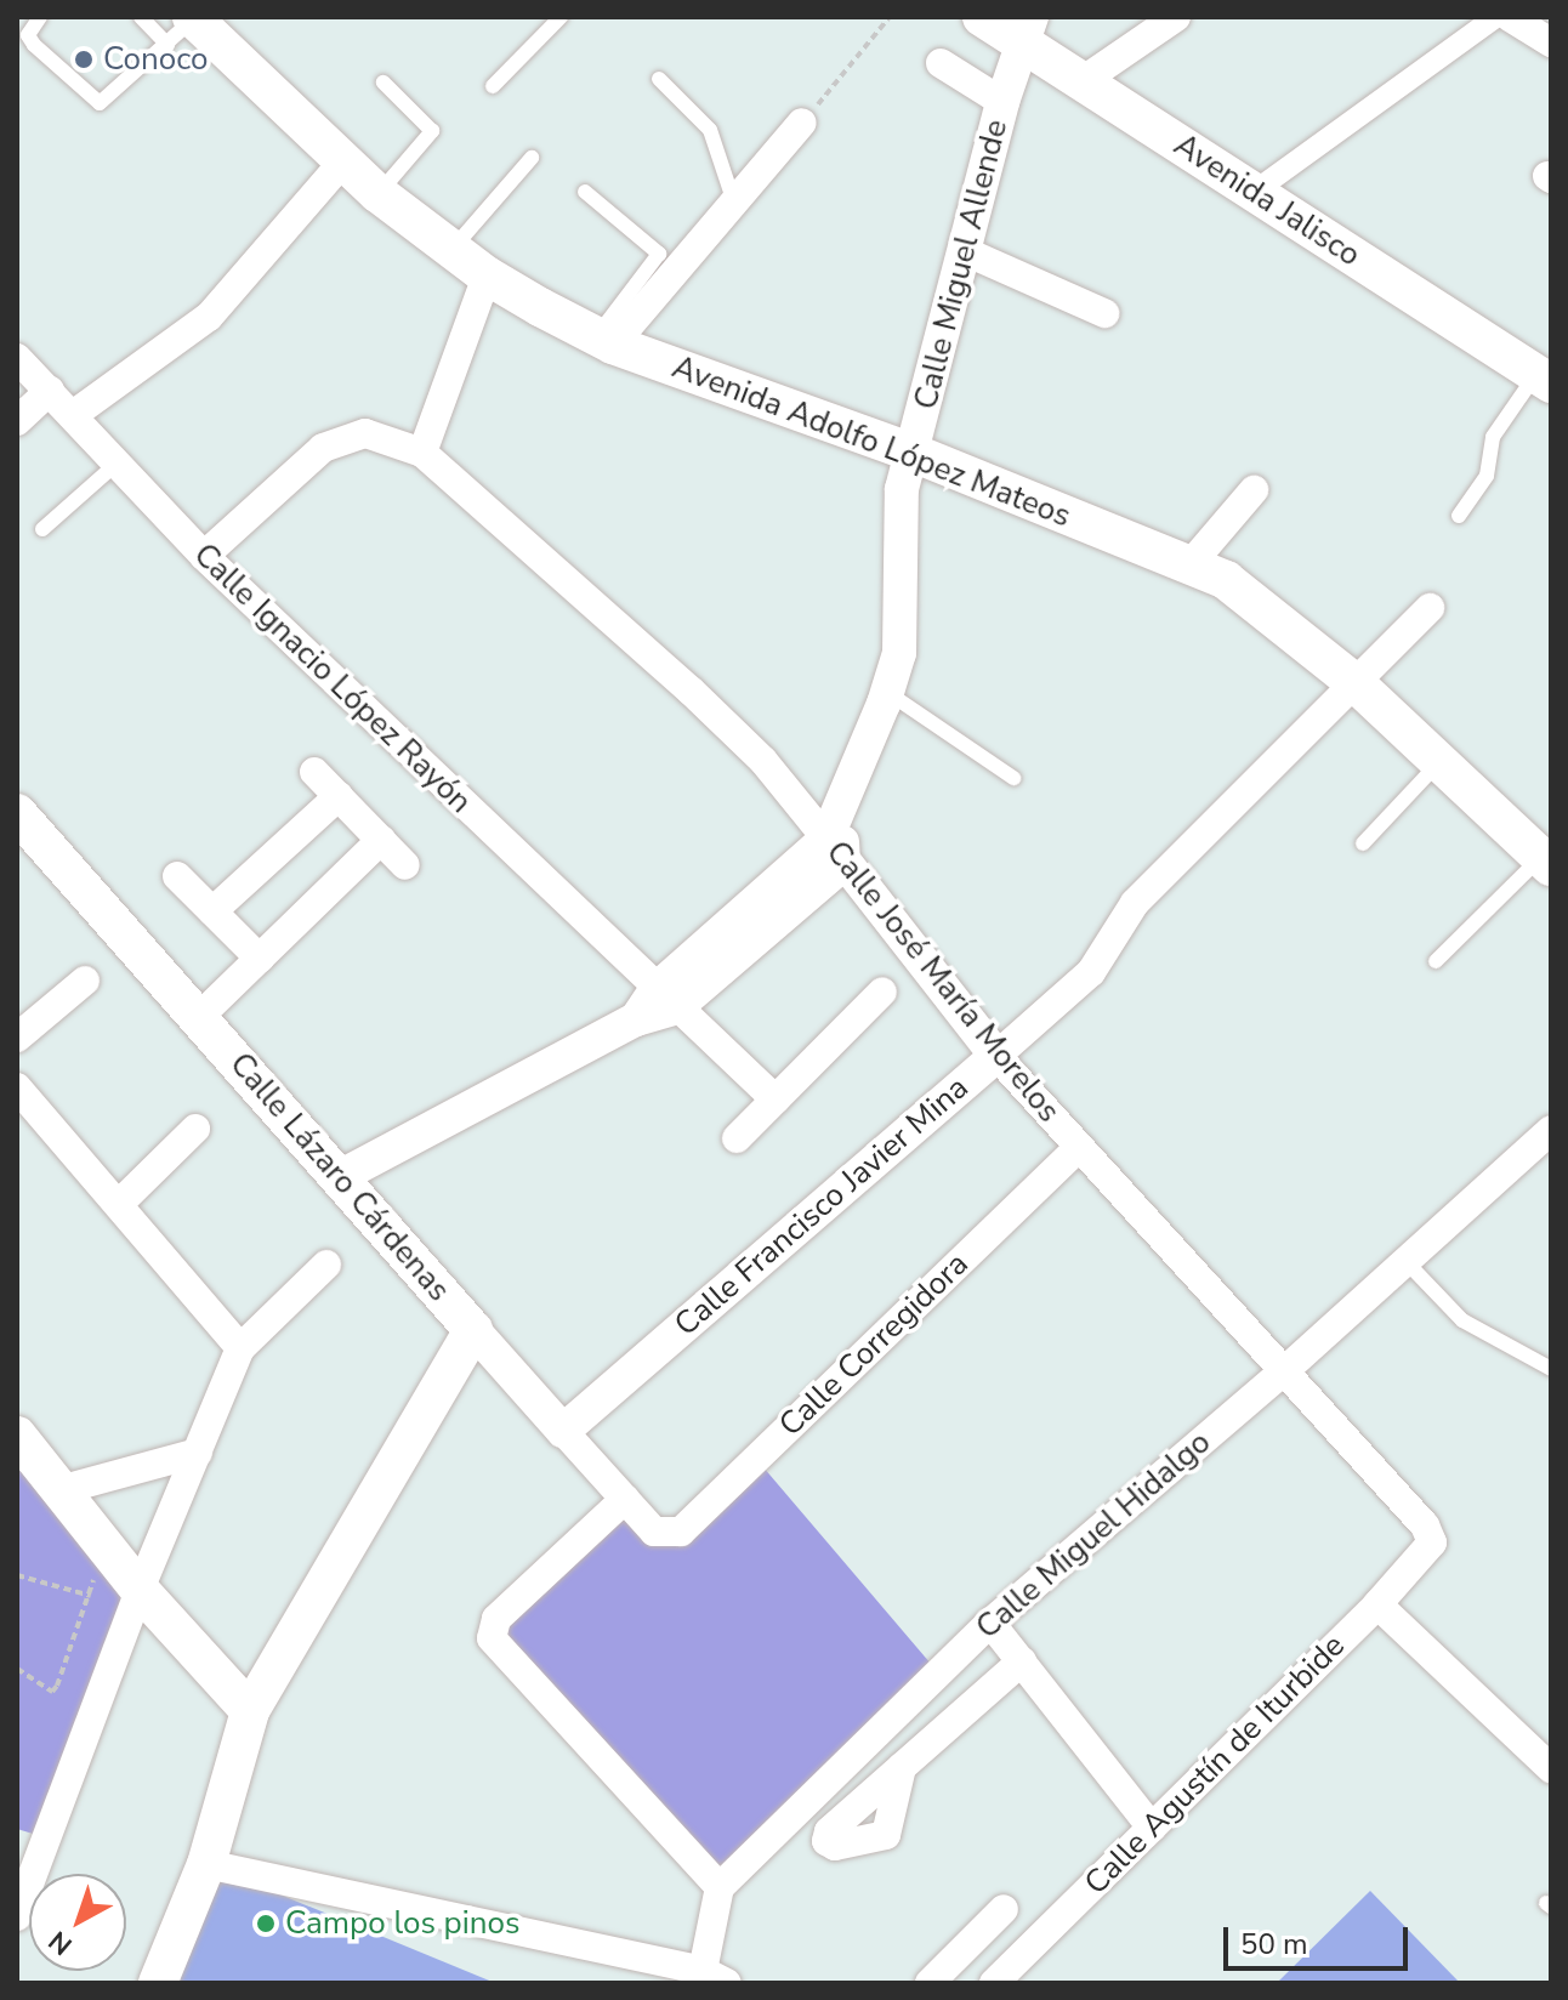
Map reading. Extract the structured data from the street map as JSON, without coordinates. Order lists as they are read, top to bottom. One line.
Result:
{"streets":{"main road":["Avenida Jalisco","Avenida Adolfo López Mateos","Calle Lázaro Cárdenas"],"street":["Calle Miguel Allende","Calle Ignacio López Rayón","Calle José María Morelos","Calle Francisco Javier Mina","Calle Corregidora","Calle Miguel Hidalgo","Calle Agustín de Iturbide"]},"crossings":[["Avenida Jalisco","Calle Miguel Allende"],["Calle Miguel Allende","Avenida Adolfo López Mateos"],["Calle Miguel Allende","Calle José María Morelos"],["Avenida Adolfo López Mateos","Calle Francisco Javier Mina"],["Calle Ignacio López Rayón","Calle José María Morelos"],["Calle José María Morelos","Calle Francisco Javier Mina"],["Calle José María Morelos","Calle Corregidora"],["Calle José María Morelos","Calle Miguel Hidalgo"],["Calle José María Morelos","Calle Agustín de Iturbide"],["Calle Lázaro Cárdenas","Calle Francisco Javier Mina"],["Calle Lázaro Cárdenas","Calle Corregidora"]],"places":["Conoco","Campo los pinos"],"scale_bar":"50 m","north":"bottom left"}
